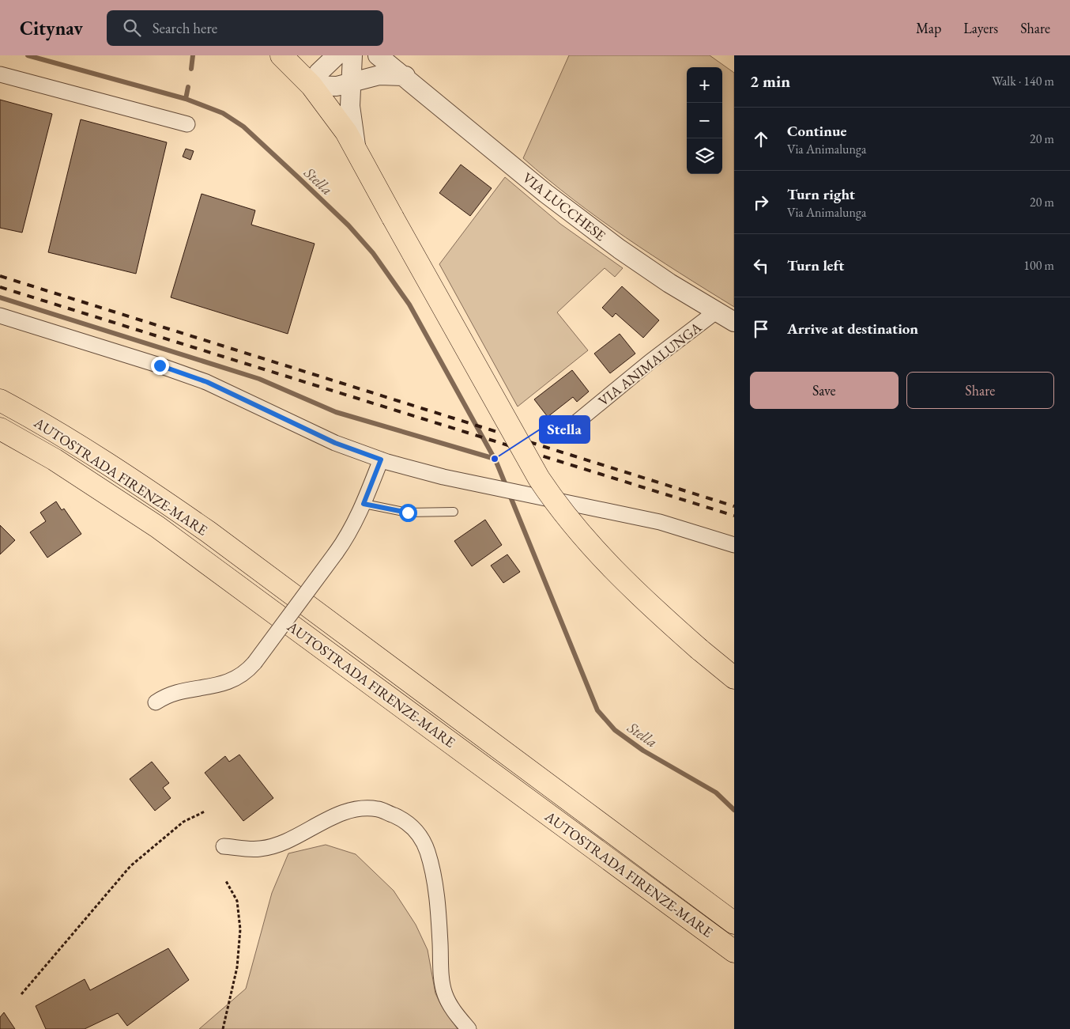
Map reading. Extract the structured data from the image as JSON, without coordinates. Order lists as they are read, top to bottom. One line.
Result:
{"streets":{"main road":["AUTOSTRADA FIRENZE-MARE"],"street":["VIA LUCCHESE","VIA ANIMALUNGA"]},"crossings":[["VIA LUCCHESE","VIA ANIMALUNGA"]],"water":["Stella"],"places":["Stella"],"page":{"header":"Citynav","search":"Search here","nav":["Map","Layers","Share"],"heading":["2 min","Walk · 140 m"],"map_buttons":["+","−"],"list":[["Continue","Via Animalunga","20 m"],["Turn right","Via Animalunga","20 m"],["Turn left","100 m"],"Arrive at destination"],"buttons":["Save","Share"]}}
